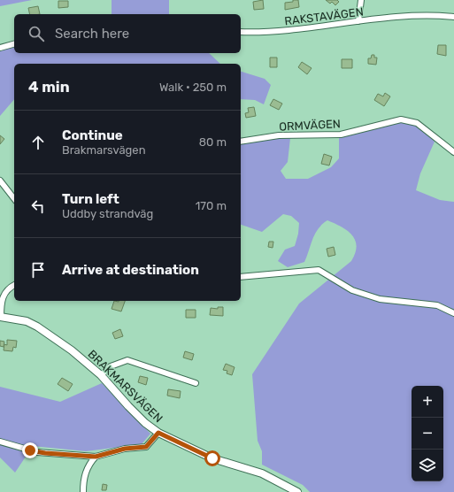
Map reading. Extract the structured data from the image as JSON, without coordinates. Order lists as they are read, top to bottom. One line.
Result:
{"streets":{"street":["RAKSTAVÄGEN","ORMVÄGEN","BRAKMARSVÄGEN"]},"page":{"search":"Search here","heading":["4 min","Walk · 250 m"],"list":[["Continue","Brakmarsvägen","80 m"],["Turn left","Uddby strandväg","170 m"],"Arrive at destination"],"map_buttons":["+","−"]}}
